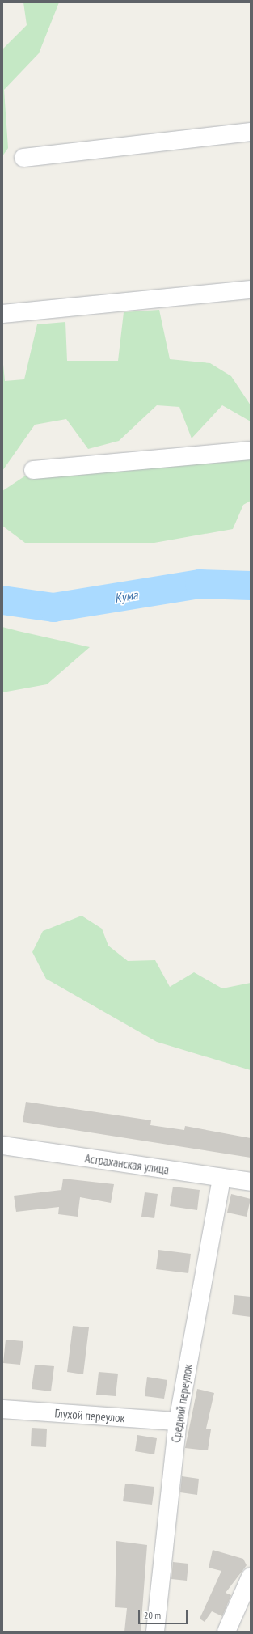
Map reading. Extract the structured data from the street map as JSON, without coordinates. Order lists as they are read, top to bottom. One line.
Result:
{"streets":{"street":["Астраханская улица","Средний переулок","Глухой переулок"]},"crossings":[["Астраханская улица","Средний переулок"],["Средний переулок","Глухой переулок"]],"water":["Кума"],"scale_bar":"20 m"}
